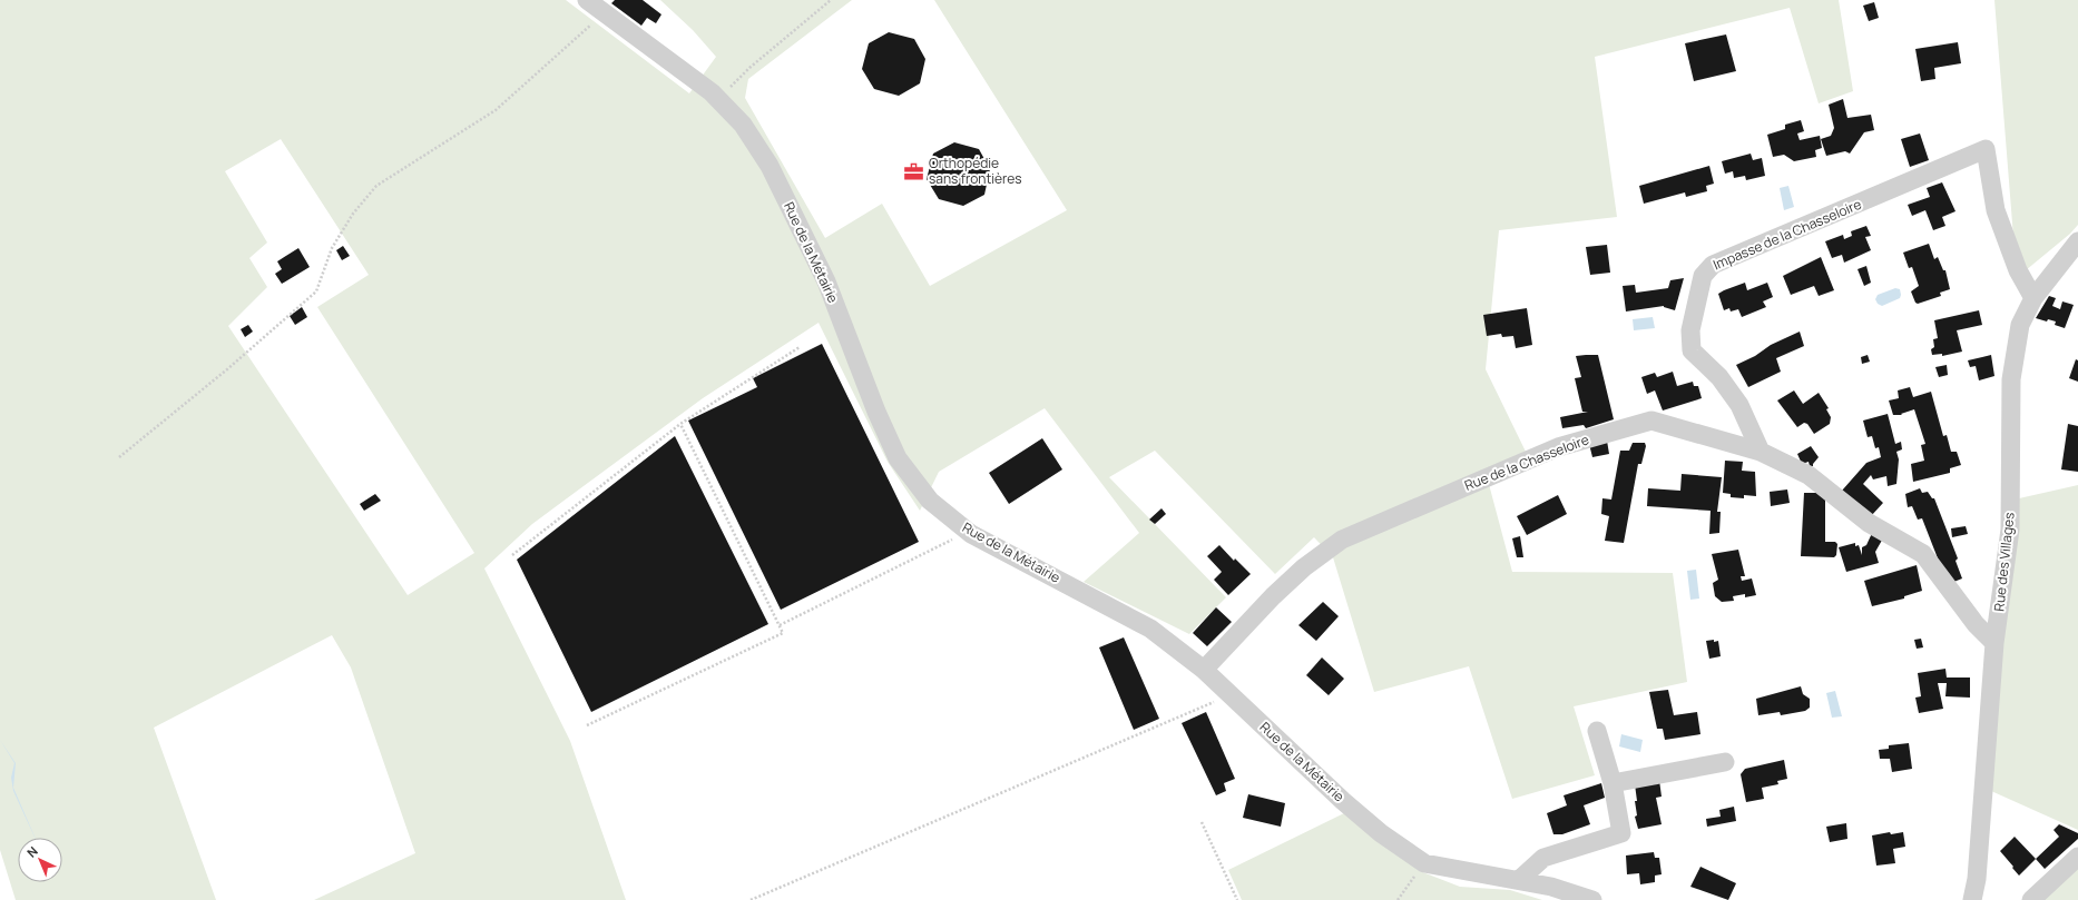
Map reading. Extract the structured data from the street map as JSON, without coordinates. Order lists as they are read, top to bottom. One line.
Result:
{"streets":{"street":["Impasse de la Chasseloire","Rue de la Métairie","Rue de la Chasseloire","Rue des Villages"]},"crossings":[["Impasse de la Chasseloire","Rue de la Chasseloire"],["Impasse de la Chasseloire","Rue des Villages"],["Rue de la Métairie","Rue de la Chasseloire"],["Rue de la Chasseloire","Rue des Villages"]],"places":{"office":["Orthopédie sans frontières"]},"north":"top left"}
